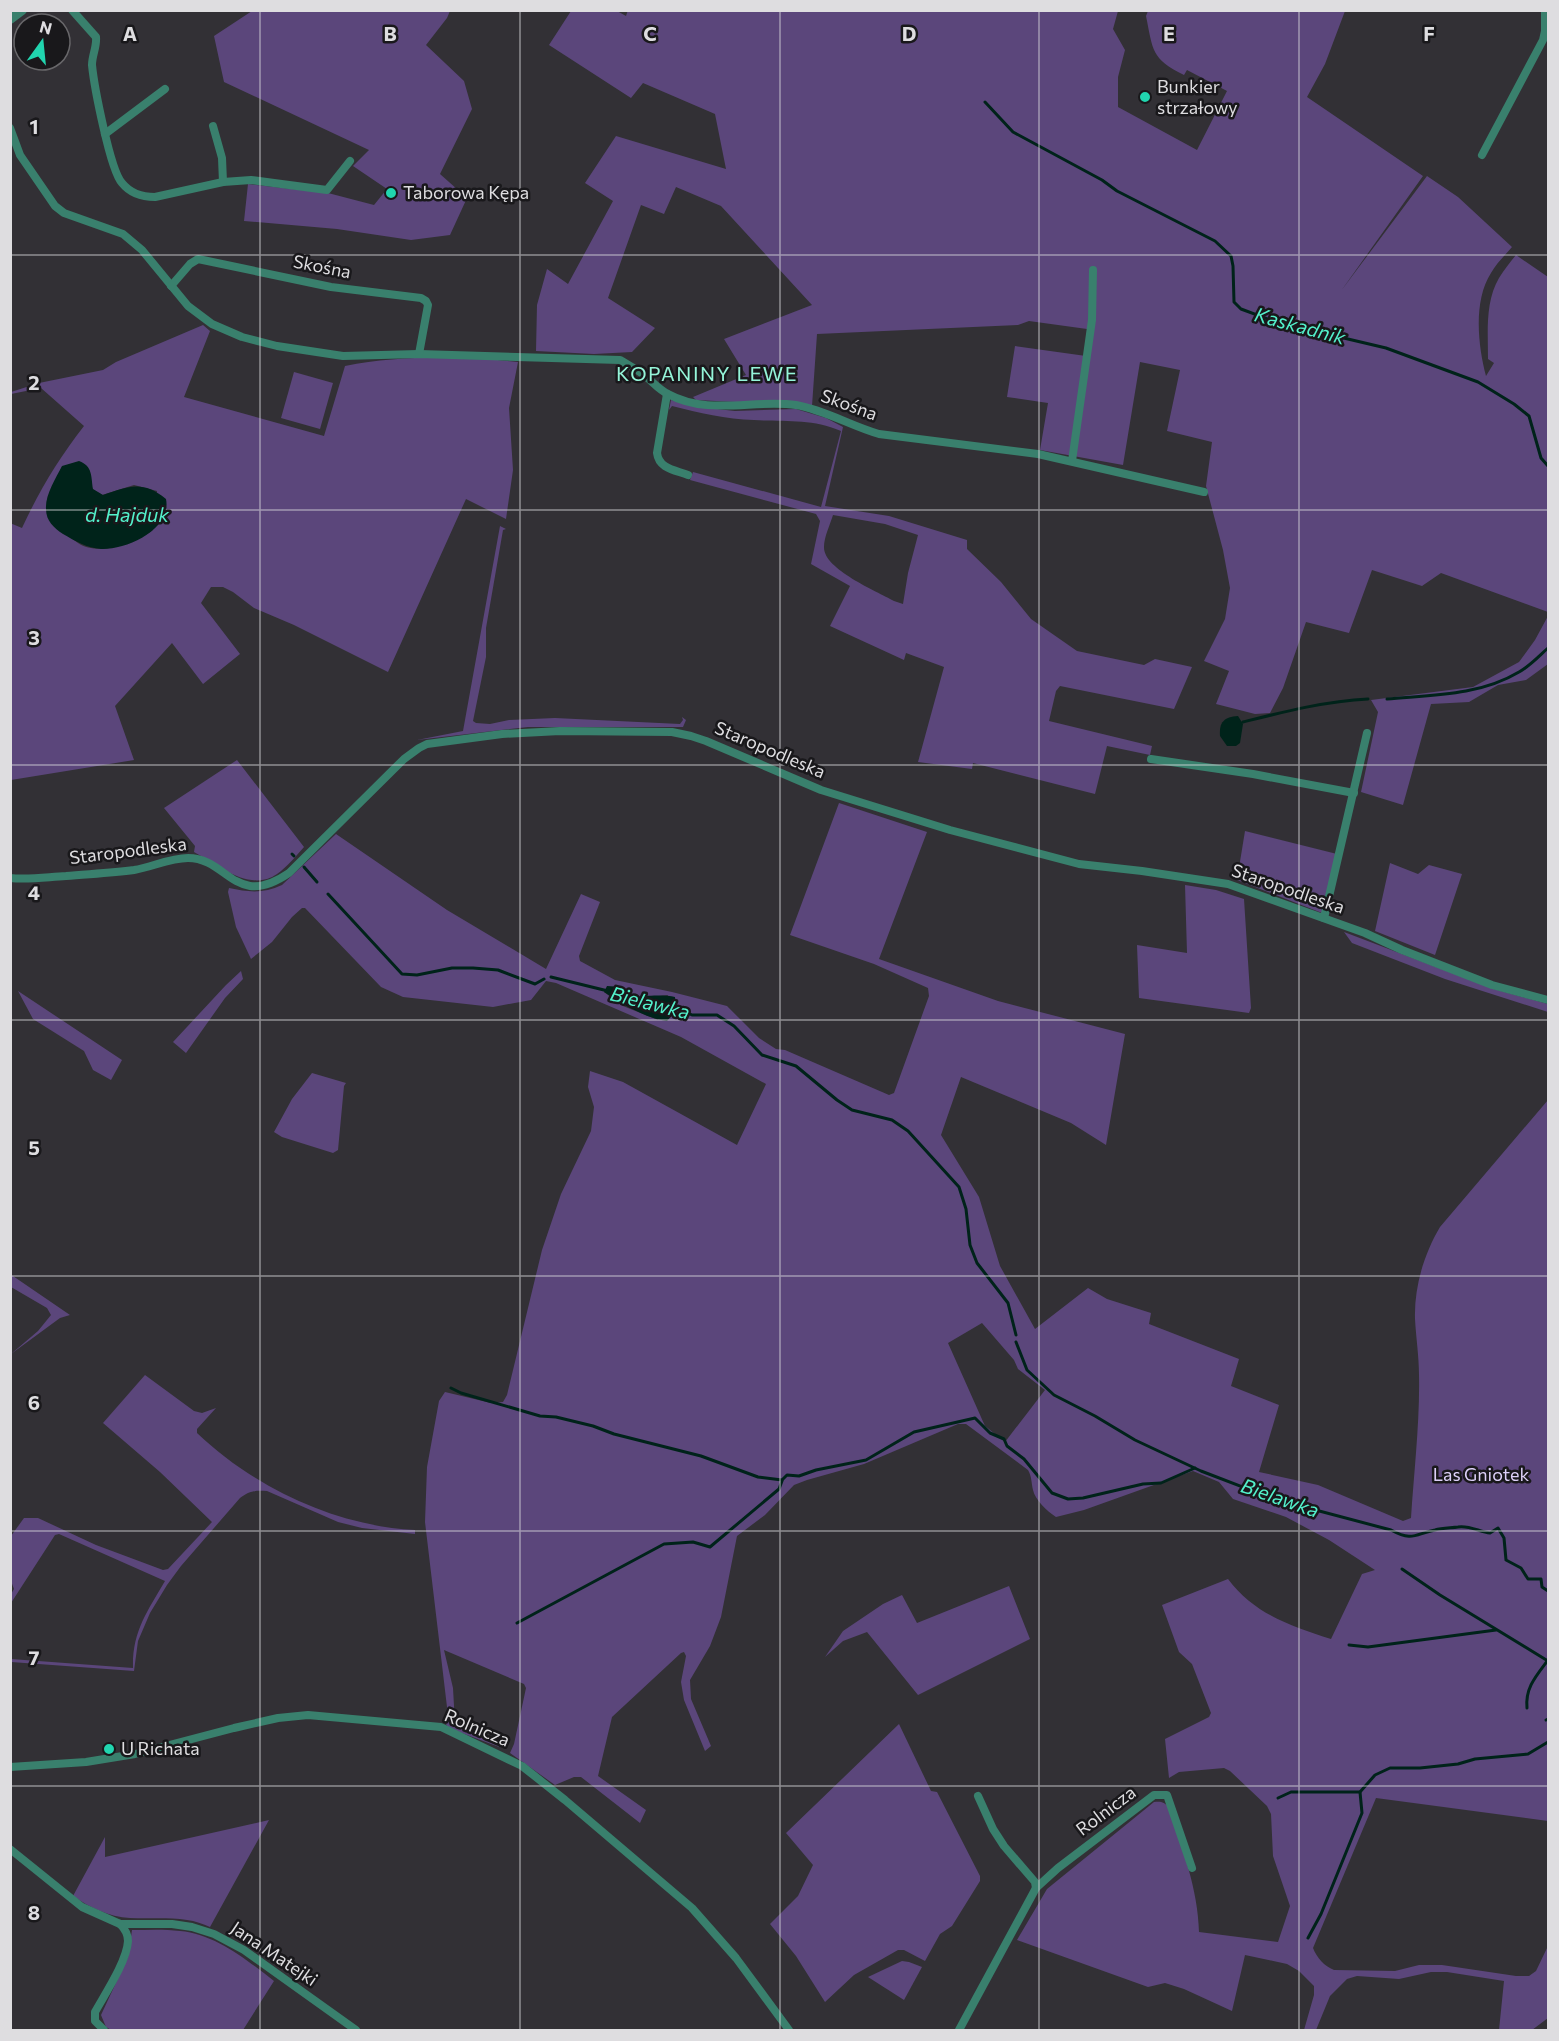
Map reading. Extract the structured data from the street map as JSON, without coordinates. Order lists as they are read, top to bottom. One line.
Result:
{"streets":{"street":["Skośna","Staropodleska","Rolnicza","Jana Matejki"]},"districts":["KOPANINY LEWE"],"water":["Kaskadnik","d. Hajduk","Bielawka"],"parks":["Las Gniotek"],"places":["Bunkier strzałowy","Taborowa Kępa","U Richata"],"north":"top","grid":{"columns":["A","B","C","D","E","F"],"rows":["1","2","3","4","5","6","7","8"]}}
